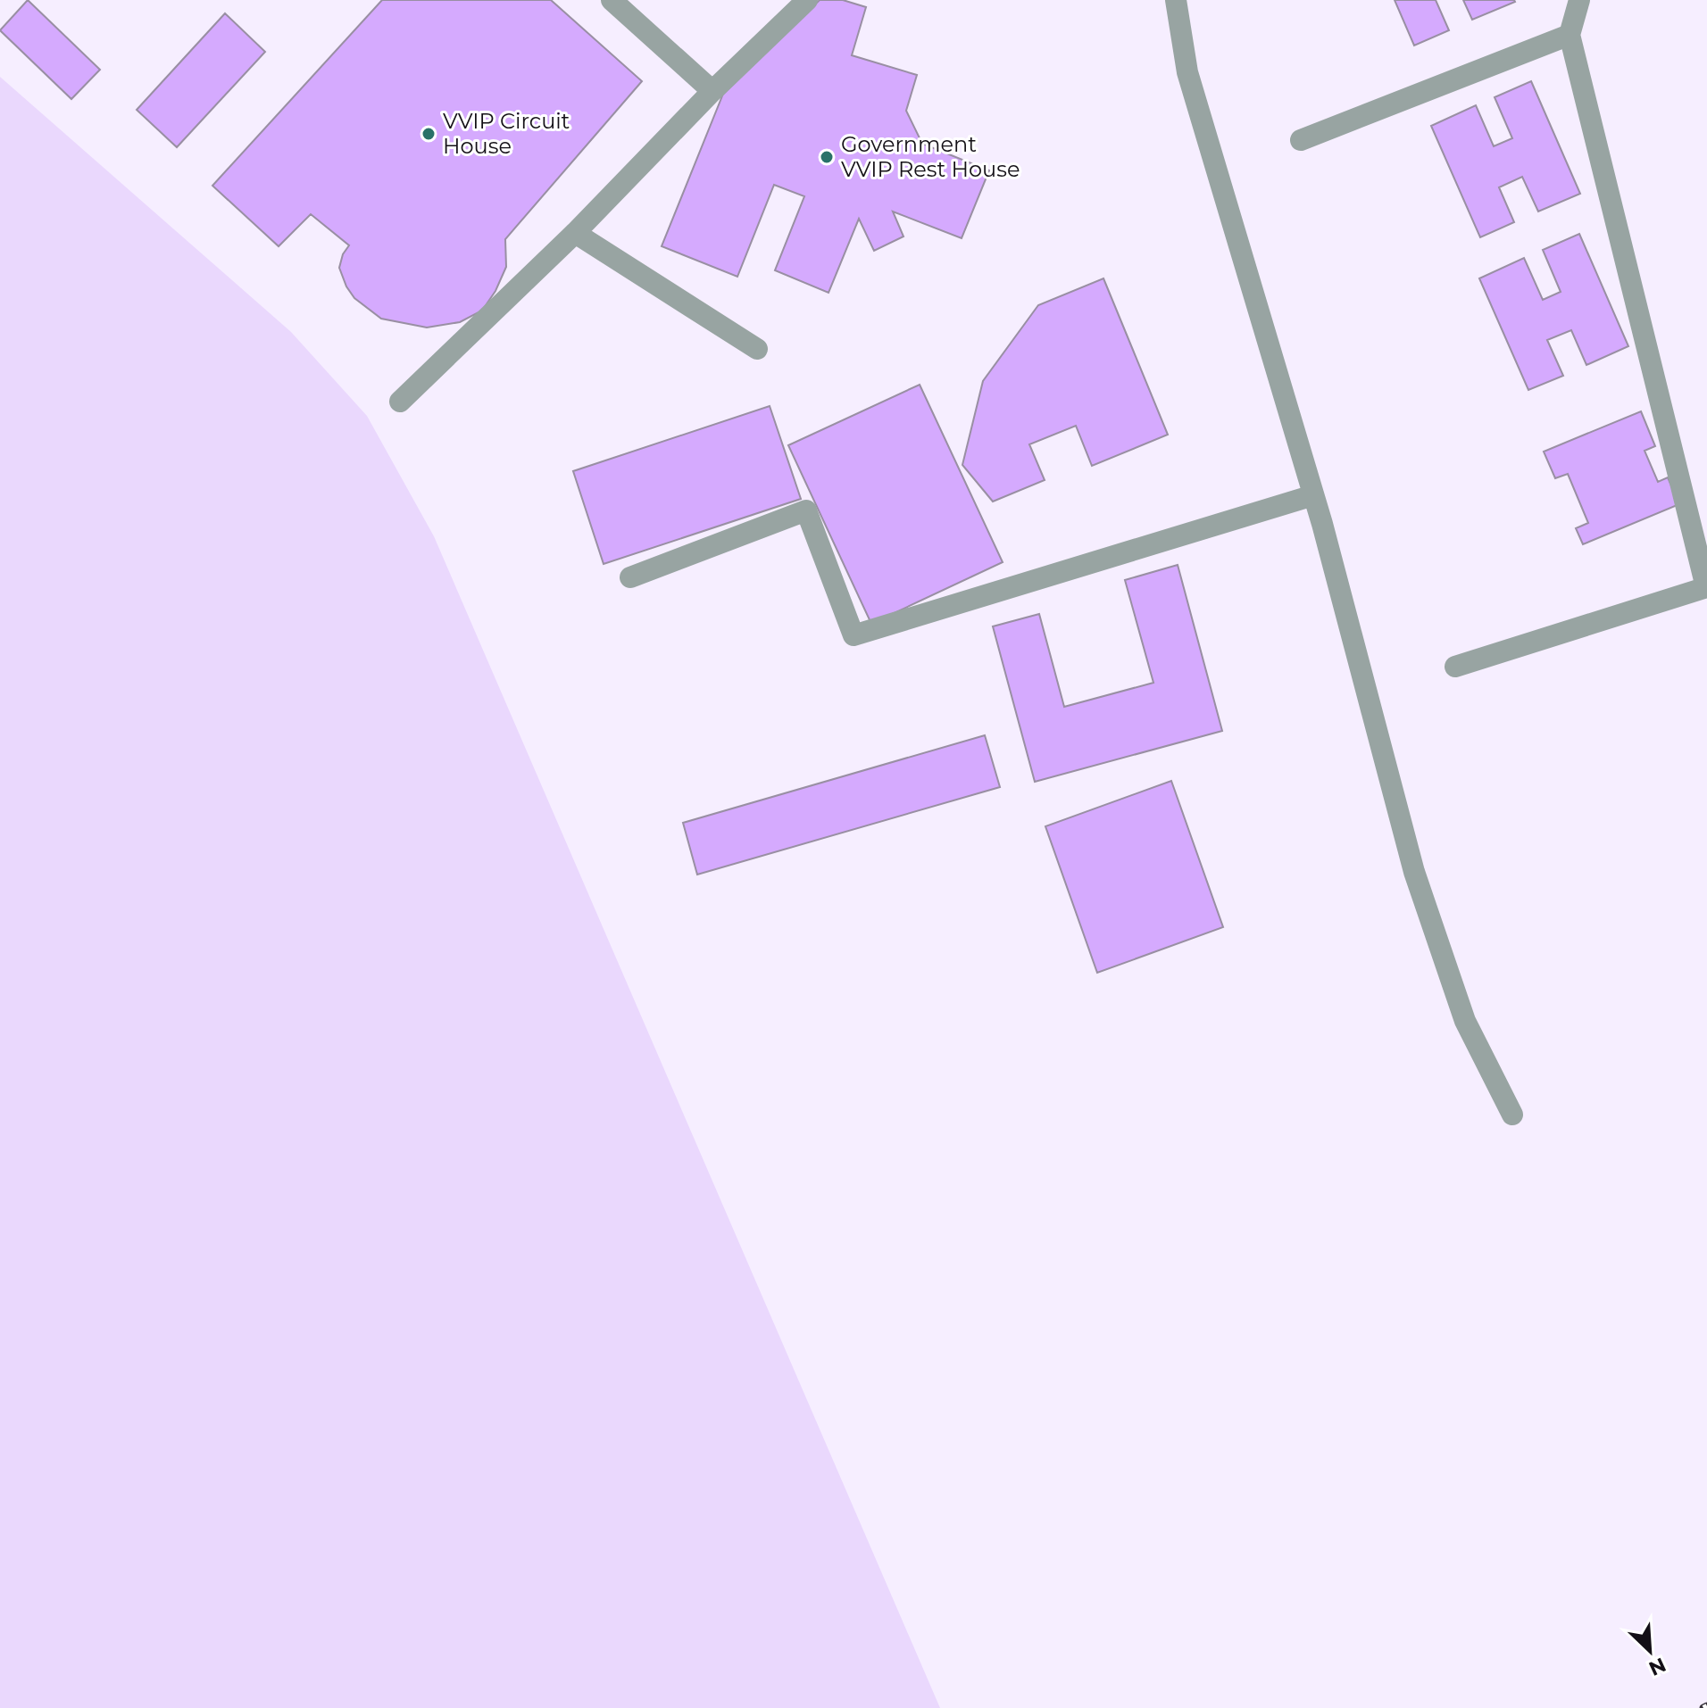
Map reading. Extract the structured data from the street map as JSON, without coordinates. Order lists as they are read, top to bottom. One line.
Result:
{"places":["VVIP Circuit House","Government VVIP Rest House"],"north":"bottom right"}
